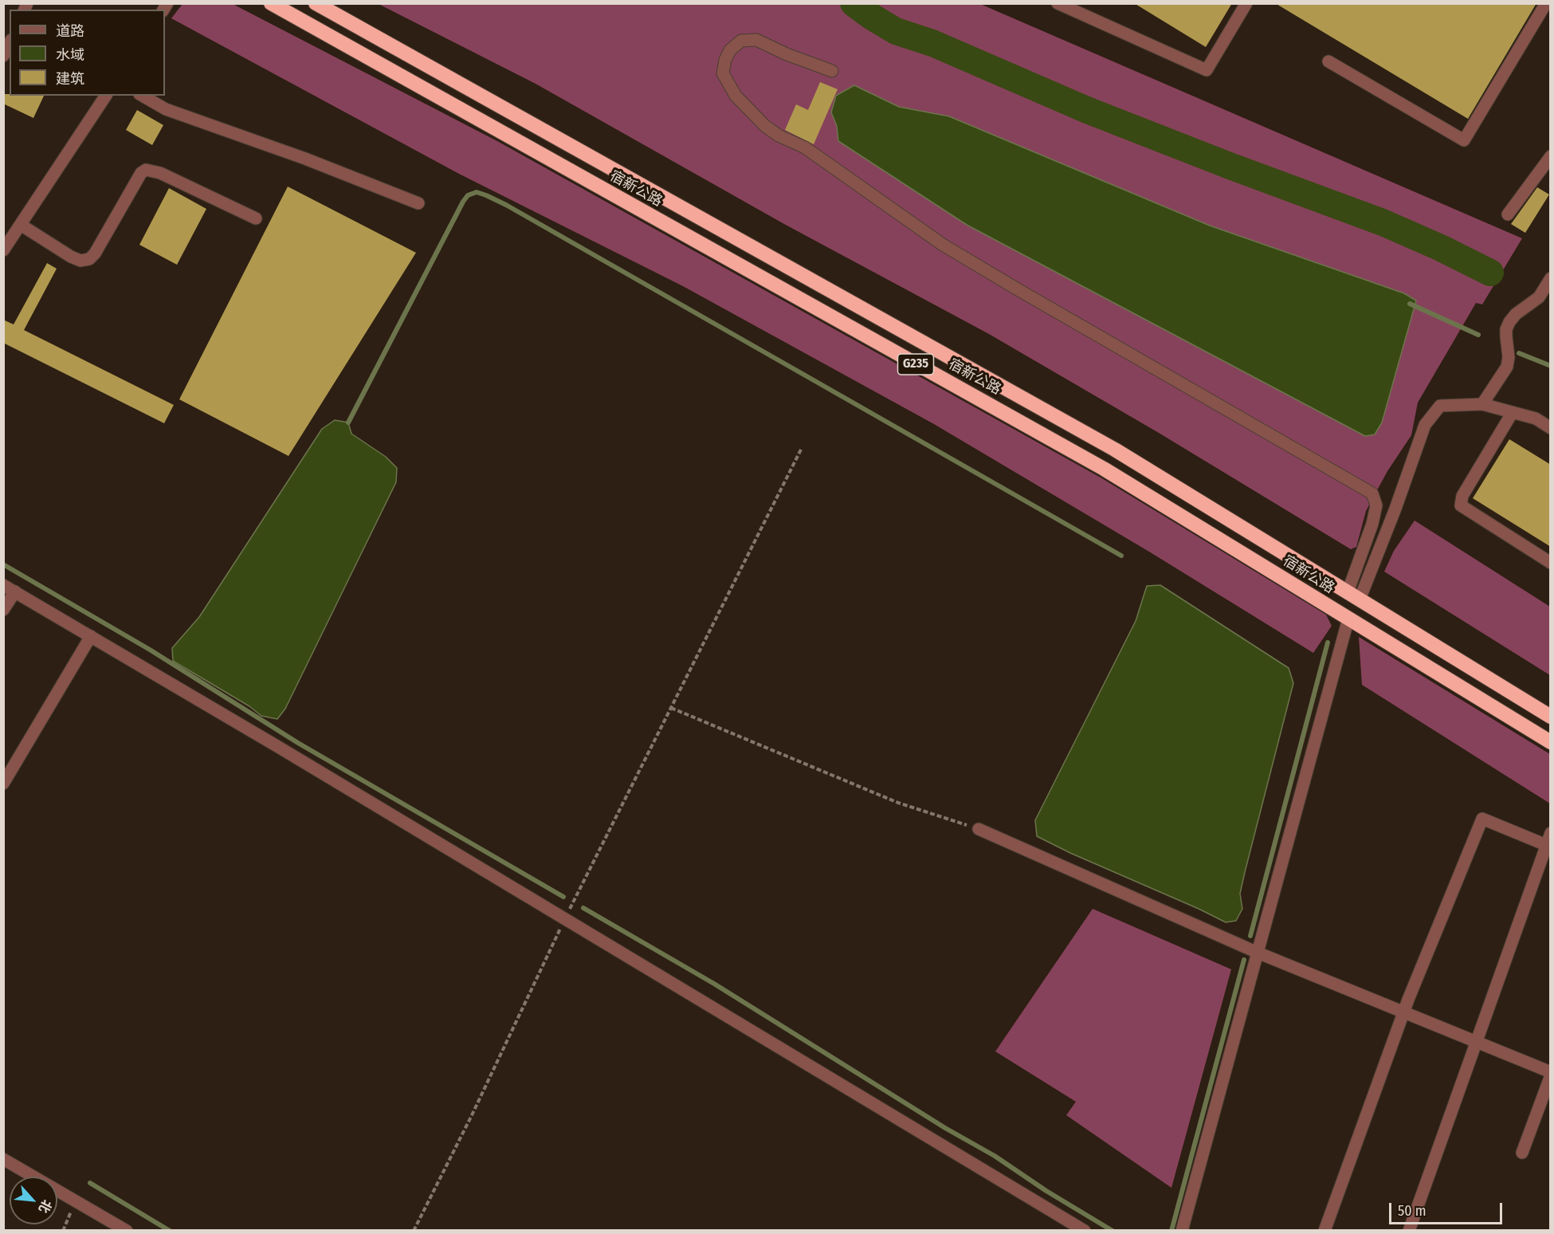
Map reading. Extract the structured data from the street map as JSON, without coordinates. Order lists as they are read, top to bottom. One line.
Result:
{"streets":{"highway":["宿新公路","G235"]},"legend":["道路","水域","建筑"],"scale_bar":"50 m","north":"bottom right"}
